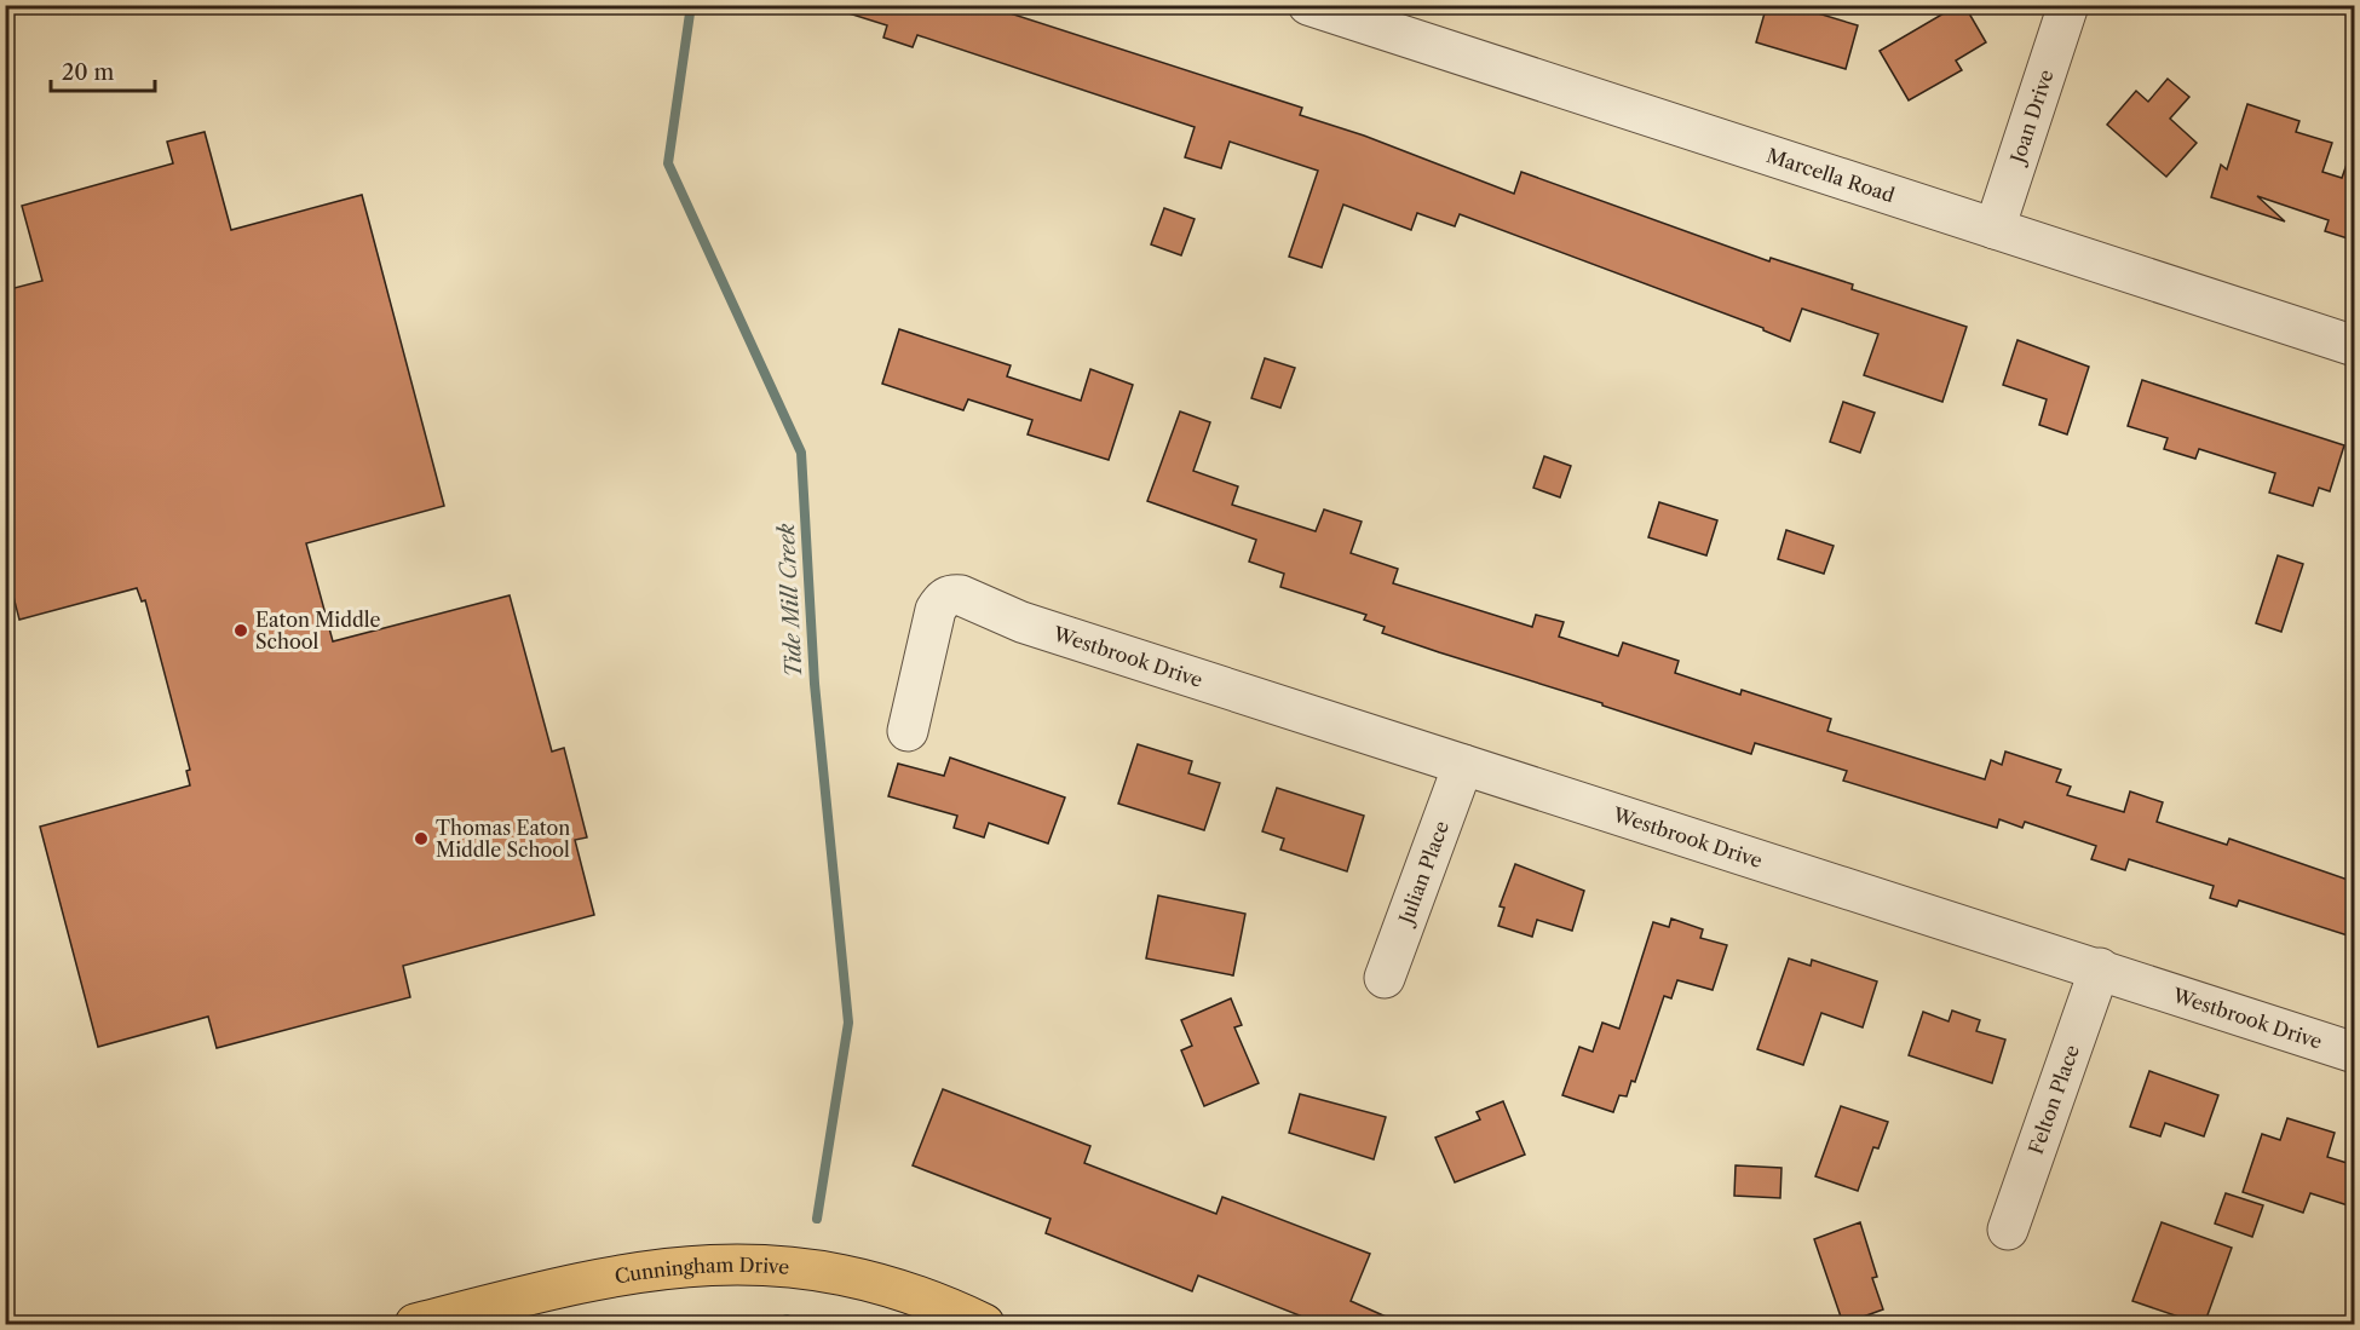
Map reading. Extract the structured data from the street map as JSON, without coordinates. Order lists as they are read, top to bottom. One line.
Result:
{"streets":{"main road":["Cunningham Drive"],"street":["Joan Drive","Marcella Road","Westbrook Drive","Julian Place","Felton Place"]},"crossings":[["Joan Drive","Marcella Road"],["Westbrook Drive","Julian Place"],["Westbrook Drive","Felton Place"]],"water":["Tide Mill Creek"],"places":["Eaton Middle School","Thomas Eaton Middle School"],"scale_bar":"20 m"}
